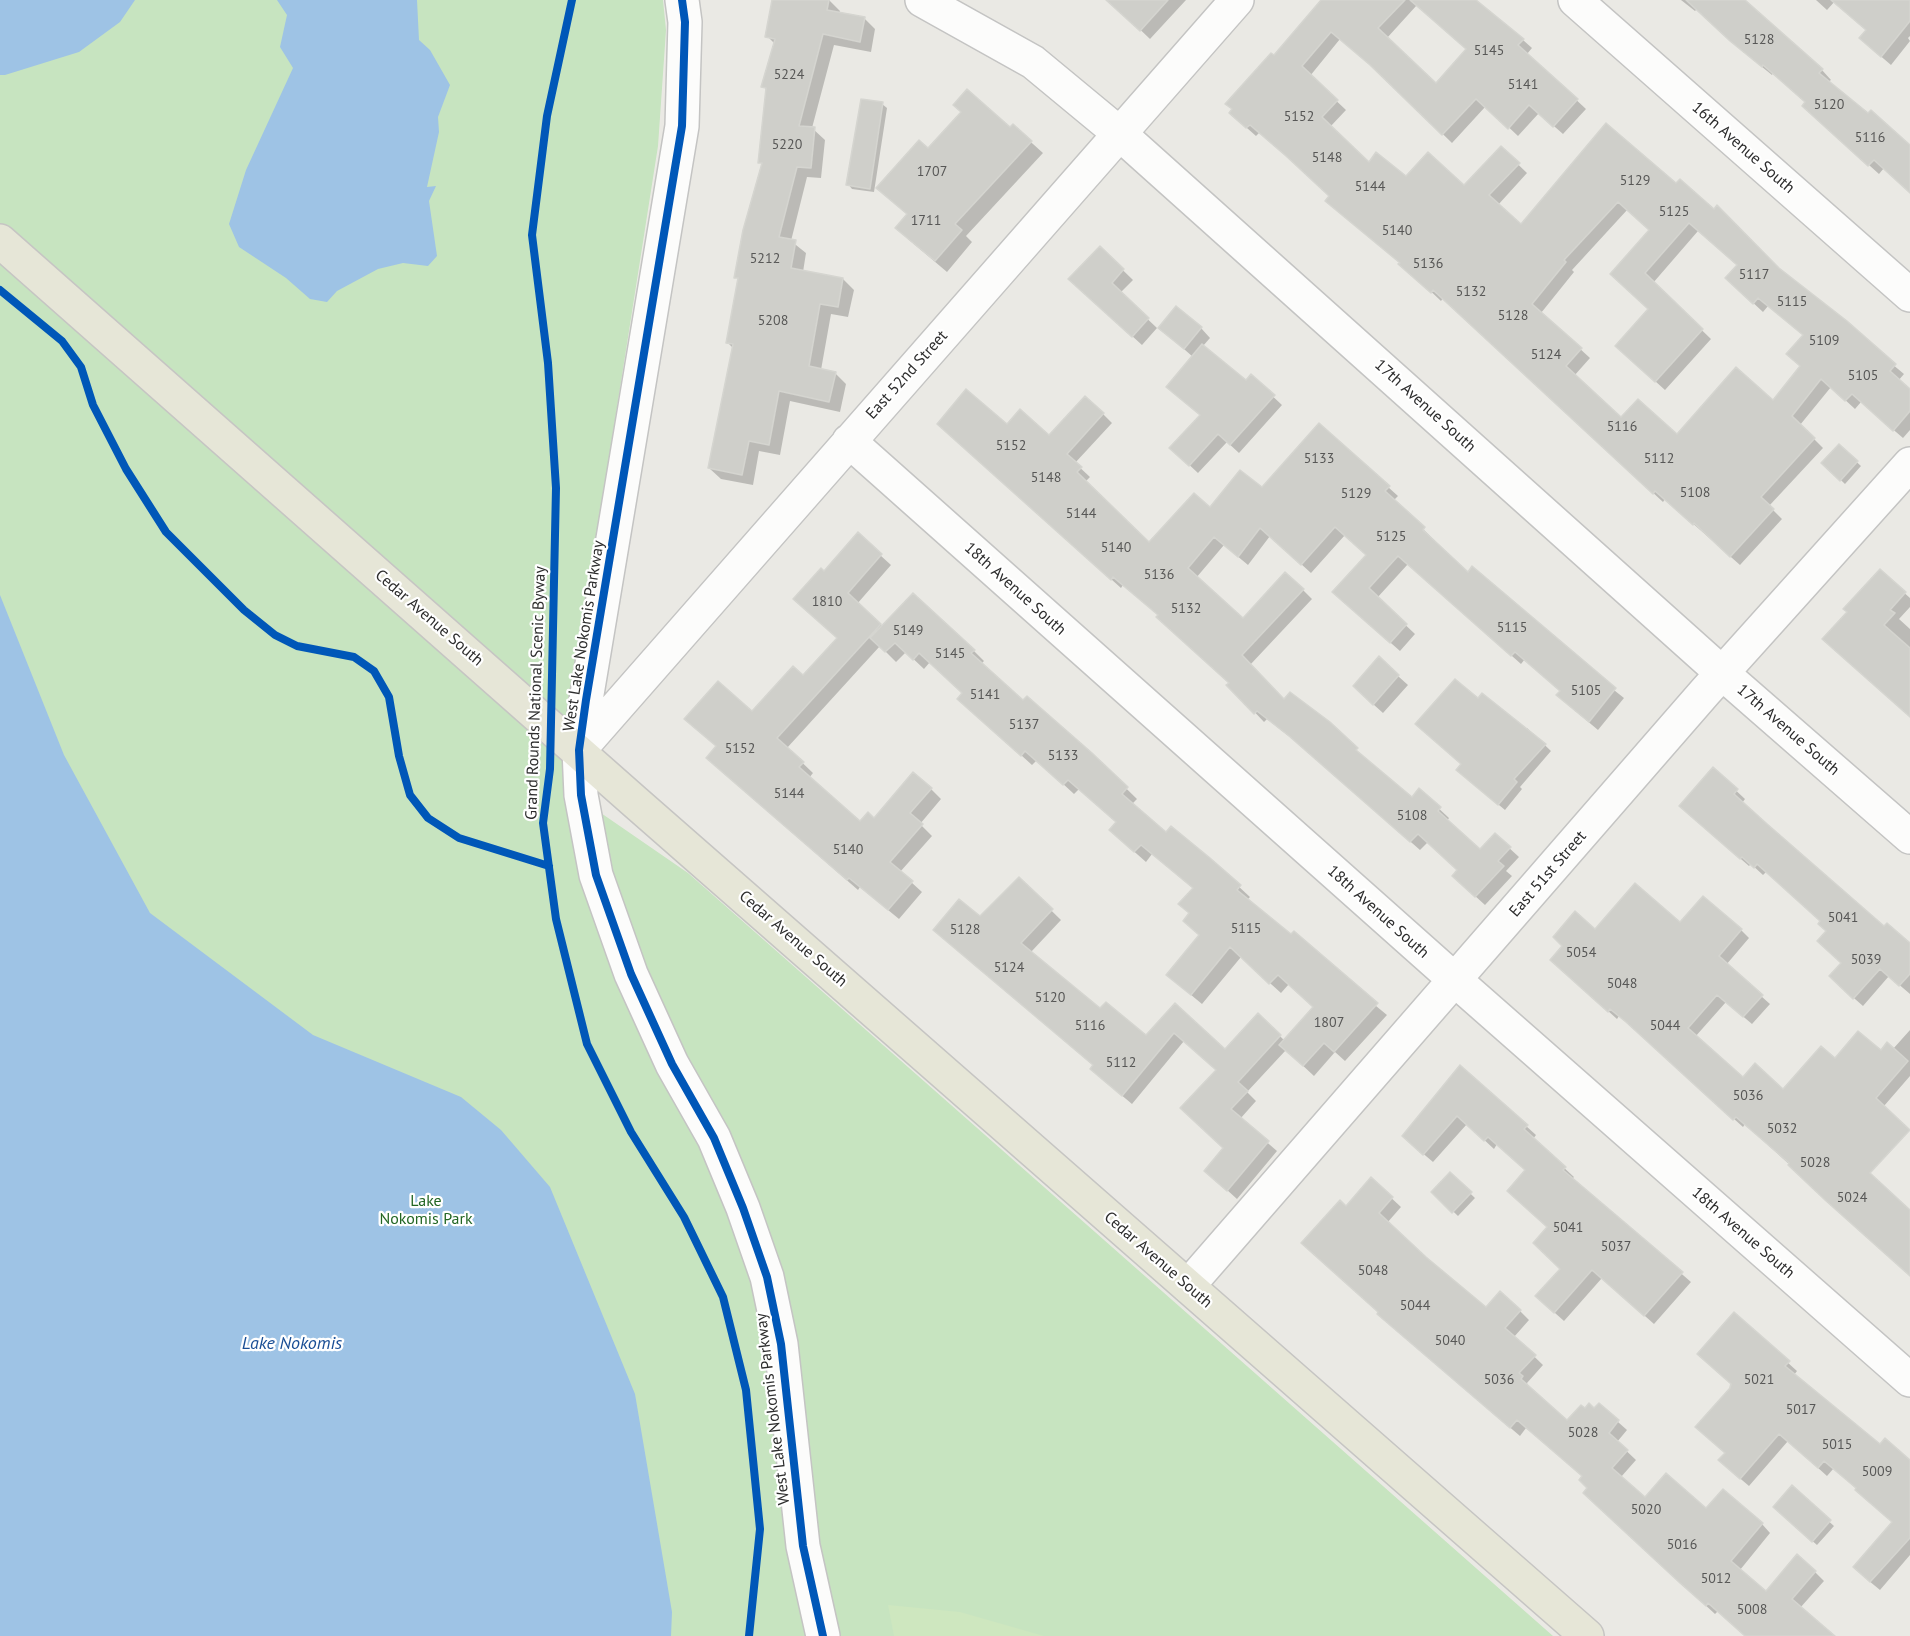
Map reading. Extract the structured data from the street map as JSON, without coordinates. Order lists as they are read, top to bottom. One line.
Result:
{"streets":{"main road":["Cedar Avenue South"],"street":["16th Avenue South","East 52nd Street","17th Avenue South","18th Avenue South","West Lake Nokomis Parkway","East 51st Street"],"cycle path":["Grand Rounds National Scenic Byway"]},"crossings":[["East 52nd Street","17th Avenue South"],["East 52nd Street","18th Avenue South"],["East 52nd Street","Cedar Avenue South"],["East 52nd Street","West Lake Nokomis Parkway"],["17th Avenue South","East 51st Street"],["18th Avenue South","East 51st Street"],["Cedar Avenue South","West Lake Nokomis Parkway"],["Cedar Avenue South","East 51st Street"]],"water":["Lake Nokomis"],"parks":["Lake Nokomis Park"],"house_numbers":["5128","5145","5224","5141","5120","5152","5116","5220","5148","1707","5129","5144","5125","1711","5140","5212","5136","5117","5132","5115","5128","5208","5109","5124","5105","5116","5152","5133","5112","5148","5108","5129","5144","5125","5140","5136","1810","5132","5115","5149","5145","5105","5141","5137","5152","5133","5144","5108","5140","5041","5115","5128","5054","5039","5124","5048","5120","1807","5116","5044","5112","5036","5032","5028","5024","5041","5037","5048","5044","5040","5036","5021","5017","5028","5015","5009","5020","5016","5012","5008"]}
